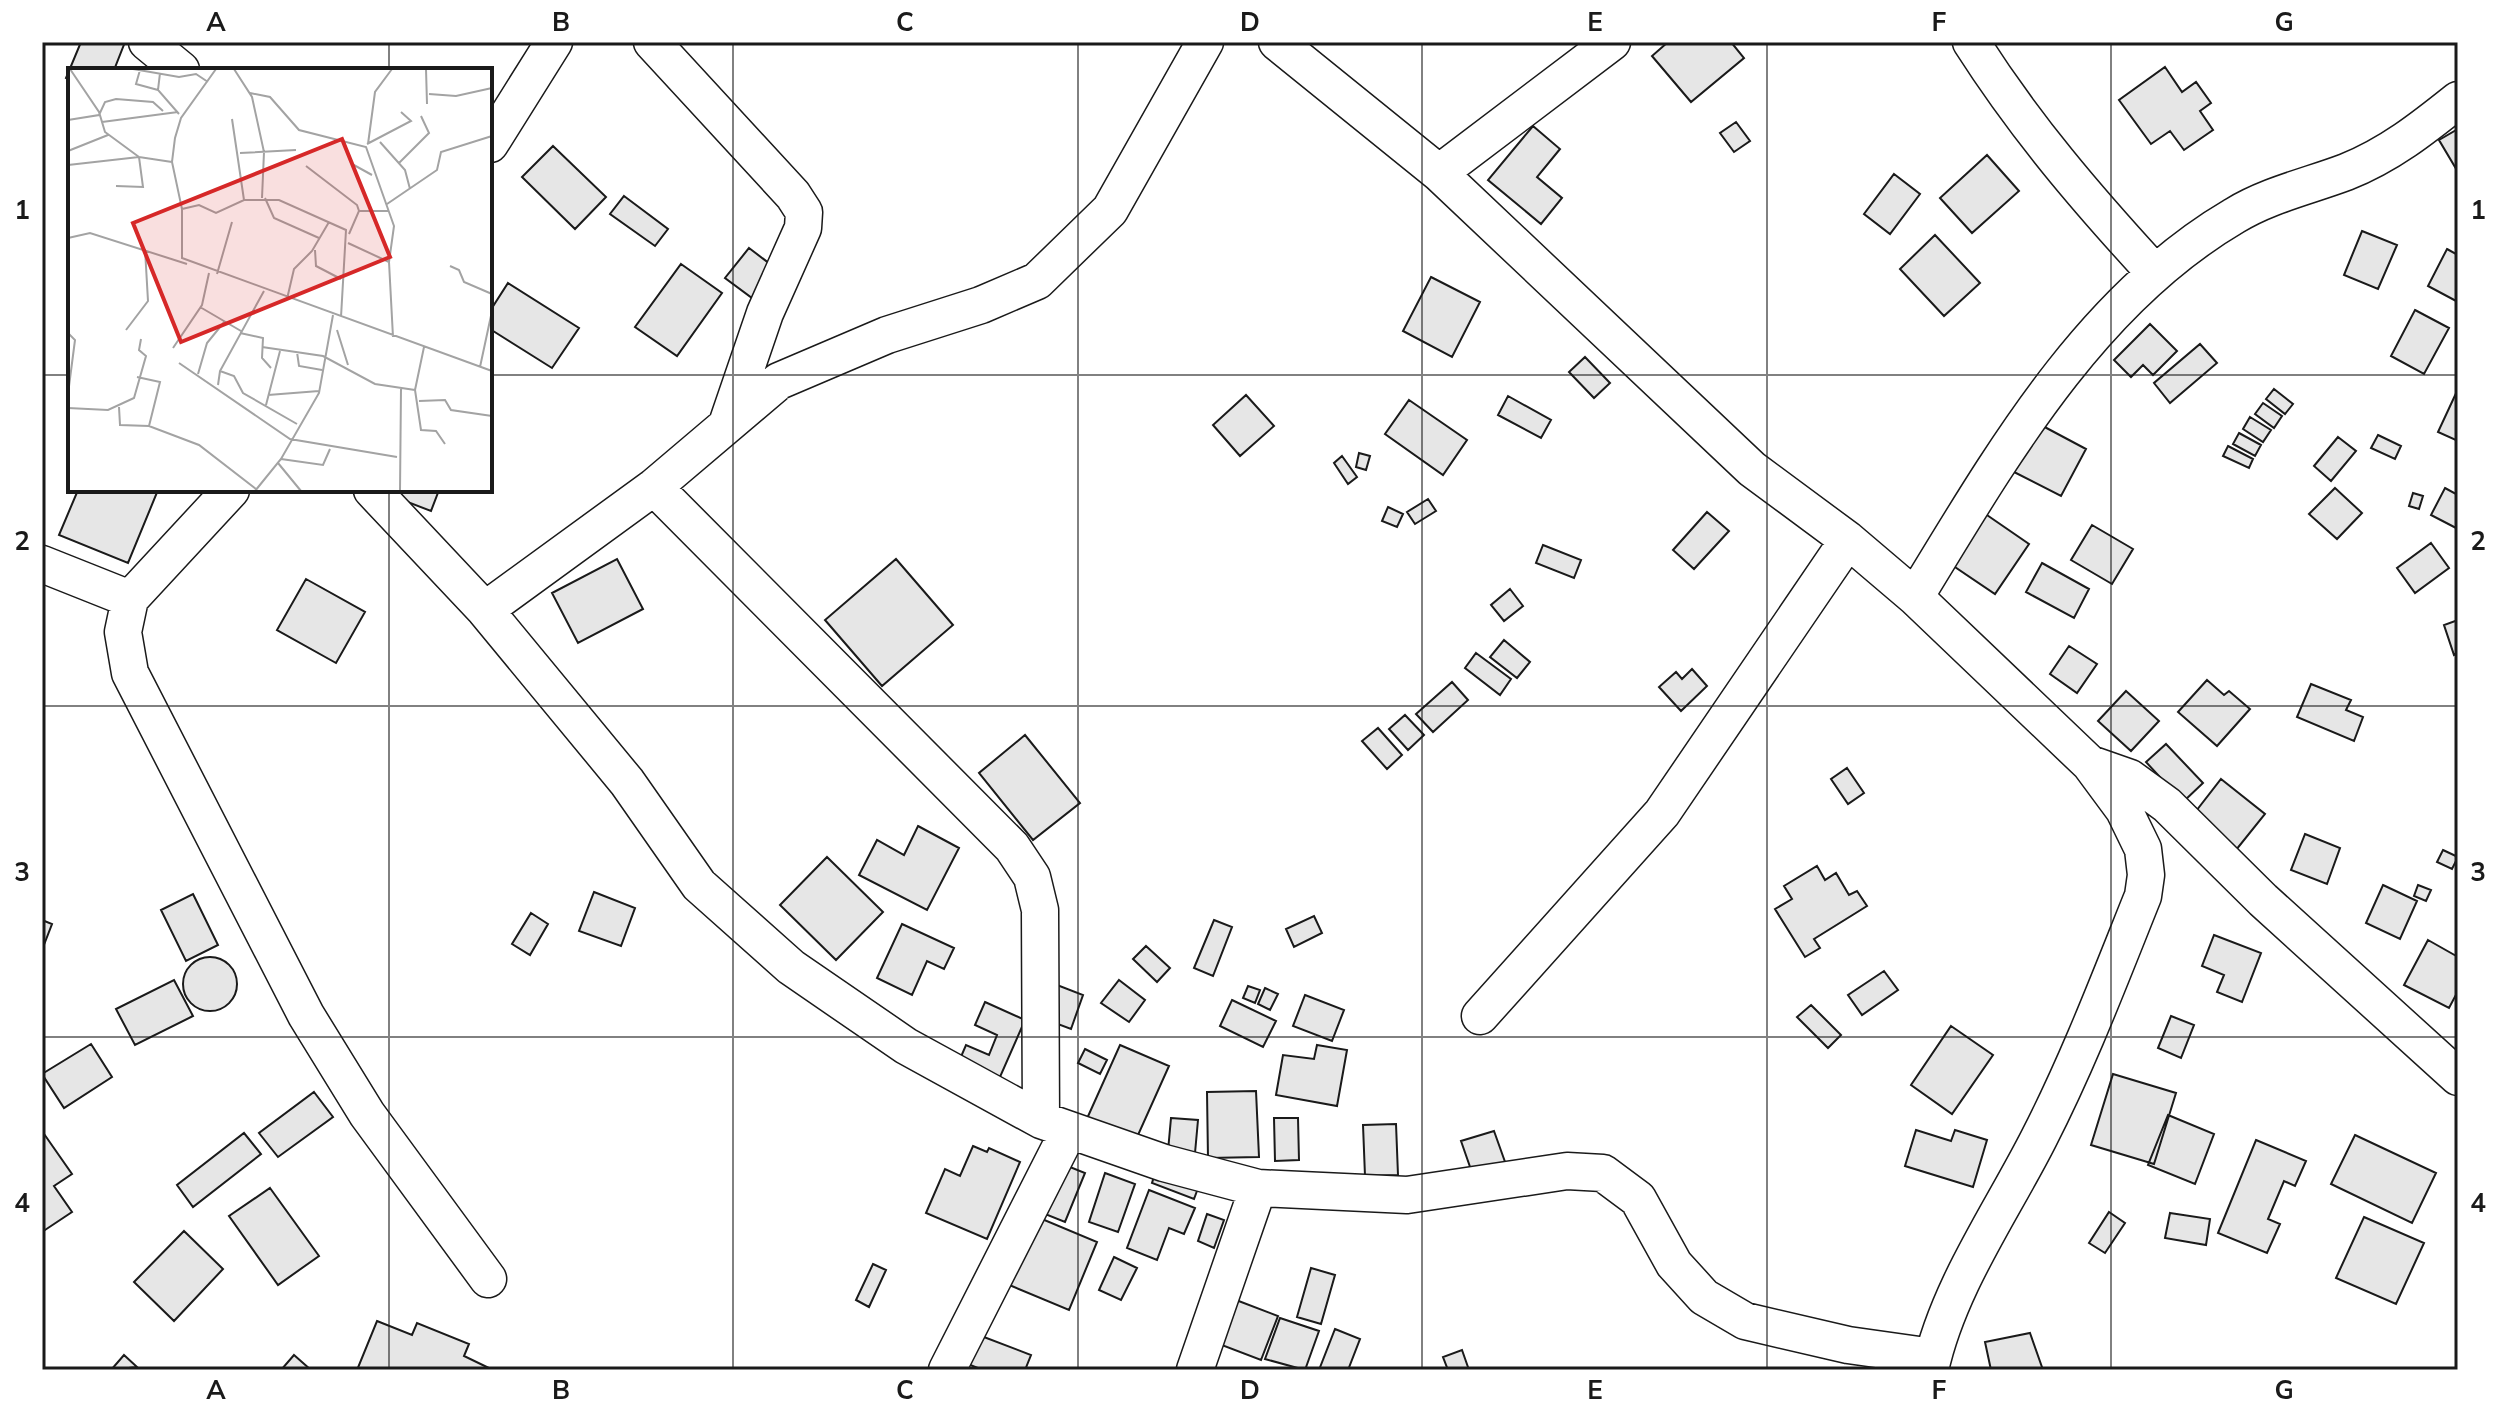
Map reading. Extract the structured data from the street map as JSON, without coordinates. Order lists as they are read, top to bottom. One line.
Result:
{"grid":{"columns":["A","B","C","D","E","F","G"],"rows":["1","2","3","4"]}}
